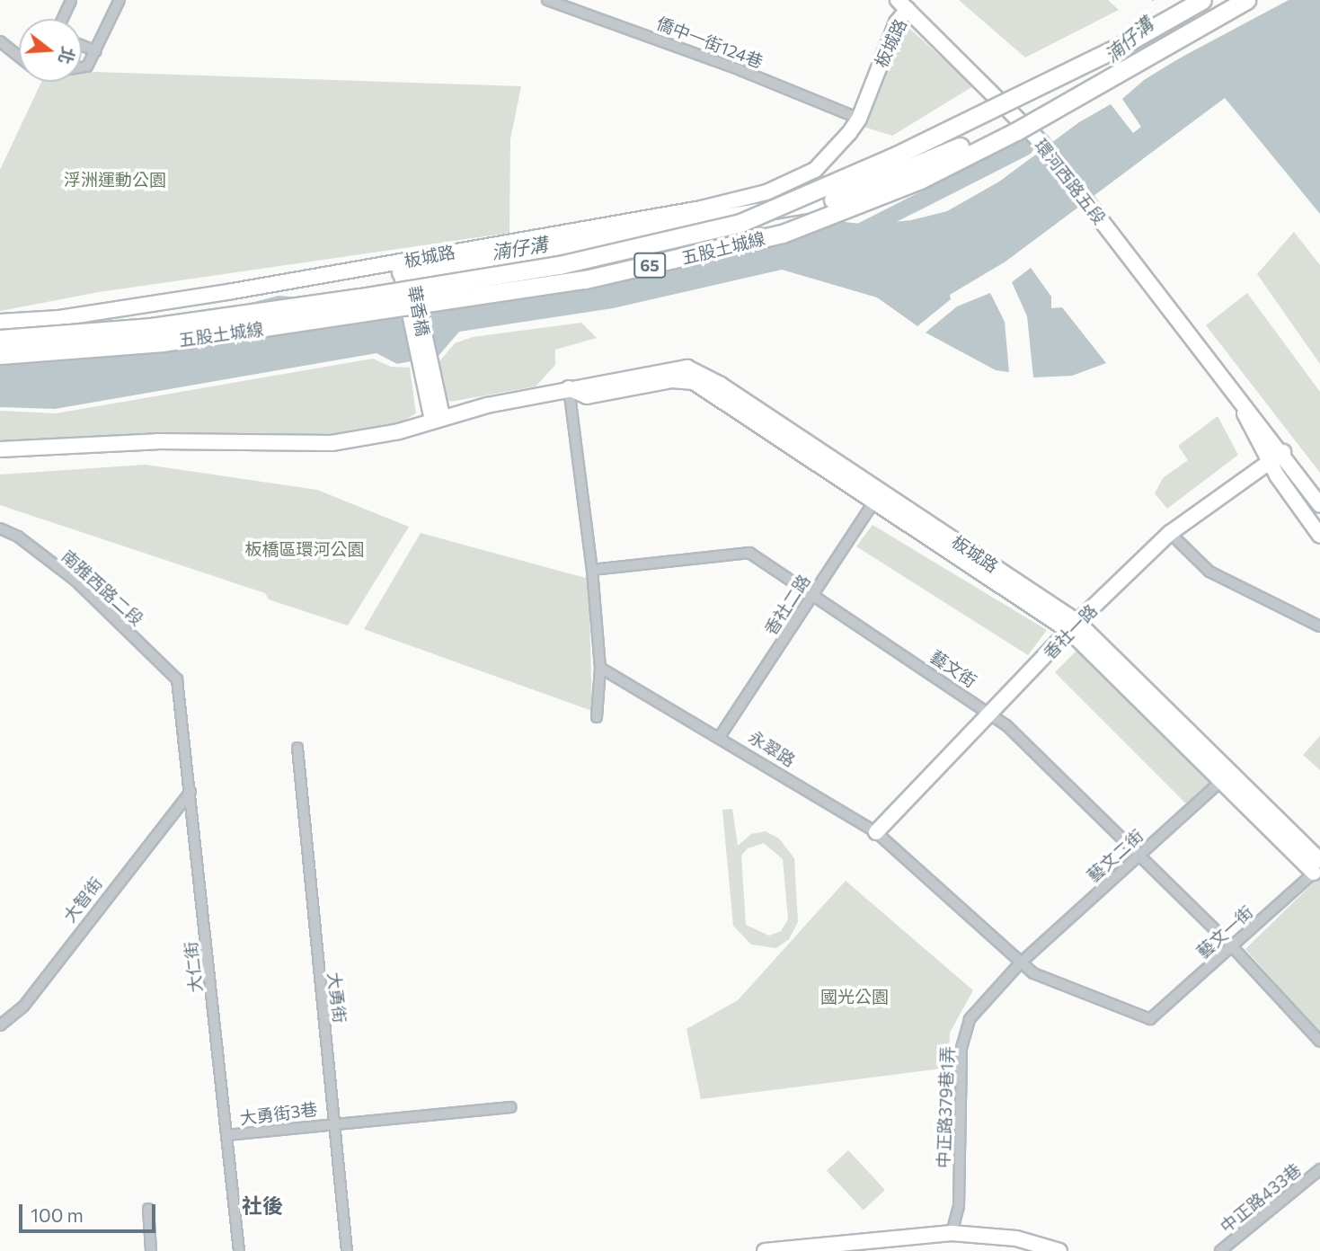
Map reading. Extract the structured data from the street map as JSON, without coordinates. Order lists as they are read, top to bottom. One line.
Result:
{"streets":{"highway":["五股土城線","65"],"street":["僑中一街124巷","板城路","環河西路五段","華香橋","南雅西路二段","香社二路","香社一路","藝文街","永翠路","藝文二街","大智街","藝文一街","大仁街","大勇街","中正路379巷1弄","大勇街3巷","中正路433巷"]},"crossings":[["僑中一街124巷","板城路"],["板城路","環河西路五段"],["板城路","華香橋"],["板城路","香社二路"],["板城路","香社一路"],["板城路","藝文二街"],["板城路","藝文一街"],["環河西路五段","香社一路"],["南雅西路二段","大仁街"],["香社二路","藝文街"],["香社二路","永翠路"],["香社一路","藝文街"],["香社一路","永翠路"],["藝文街","藝文二街"],["藝文街","藝文一街"],["永翠路","藝文二街"],["永翠路","藝文一街"],["永翠路","中正路379巷1弄"],["藝文二街","中正路379巷1弄"],["大智街","大仁街"],["大仁街","大勇街3巷"],["大勇街","大勇街3巷"]],"districts":["社後"],"water":["湳仔溝"],"parks":["浮洲運動公園","板橋區環河公園","國光公園"],"scale_bar":"100 m","north":"right"}
